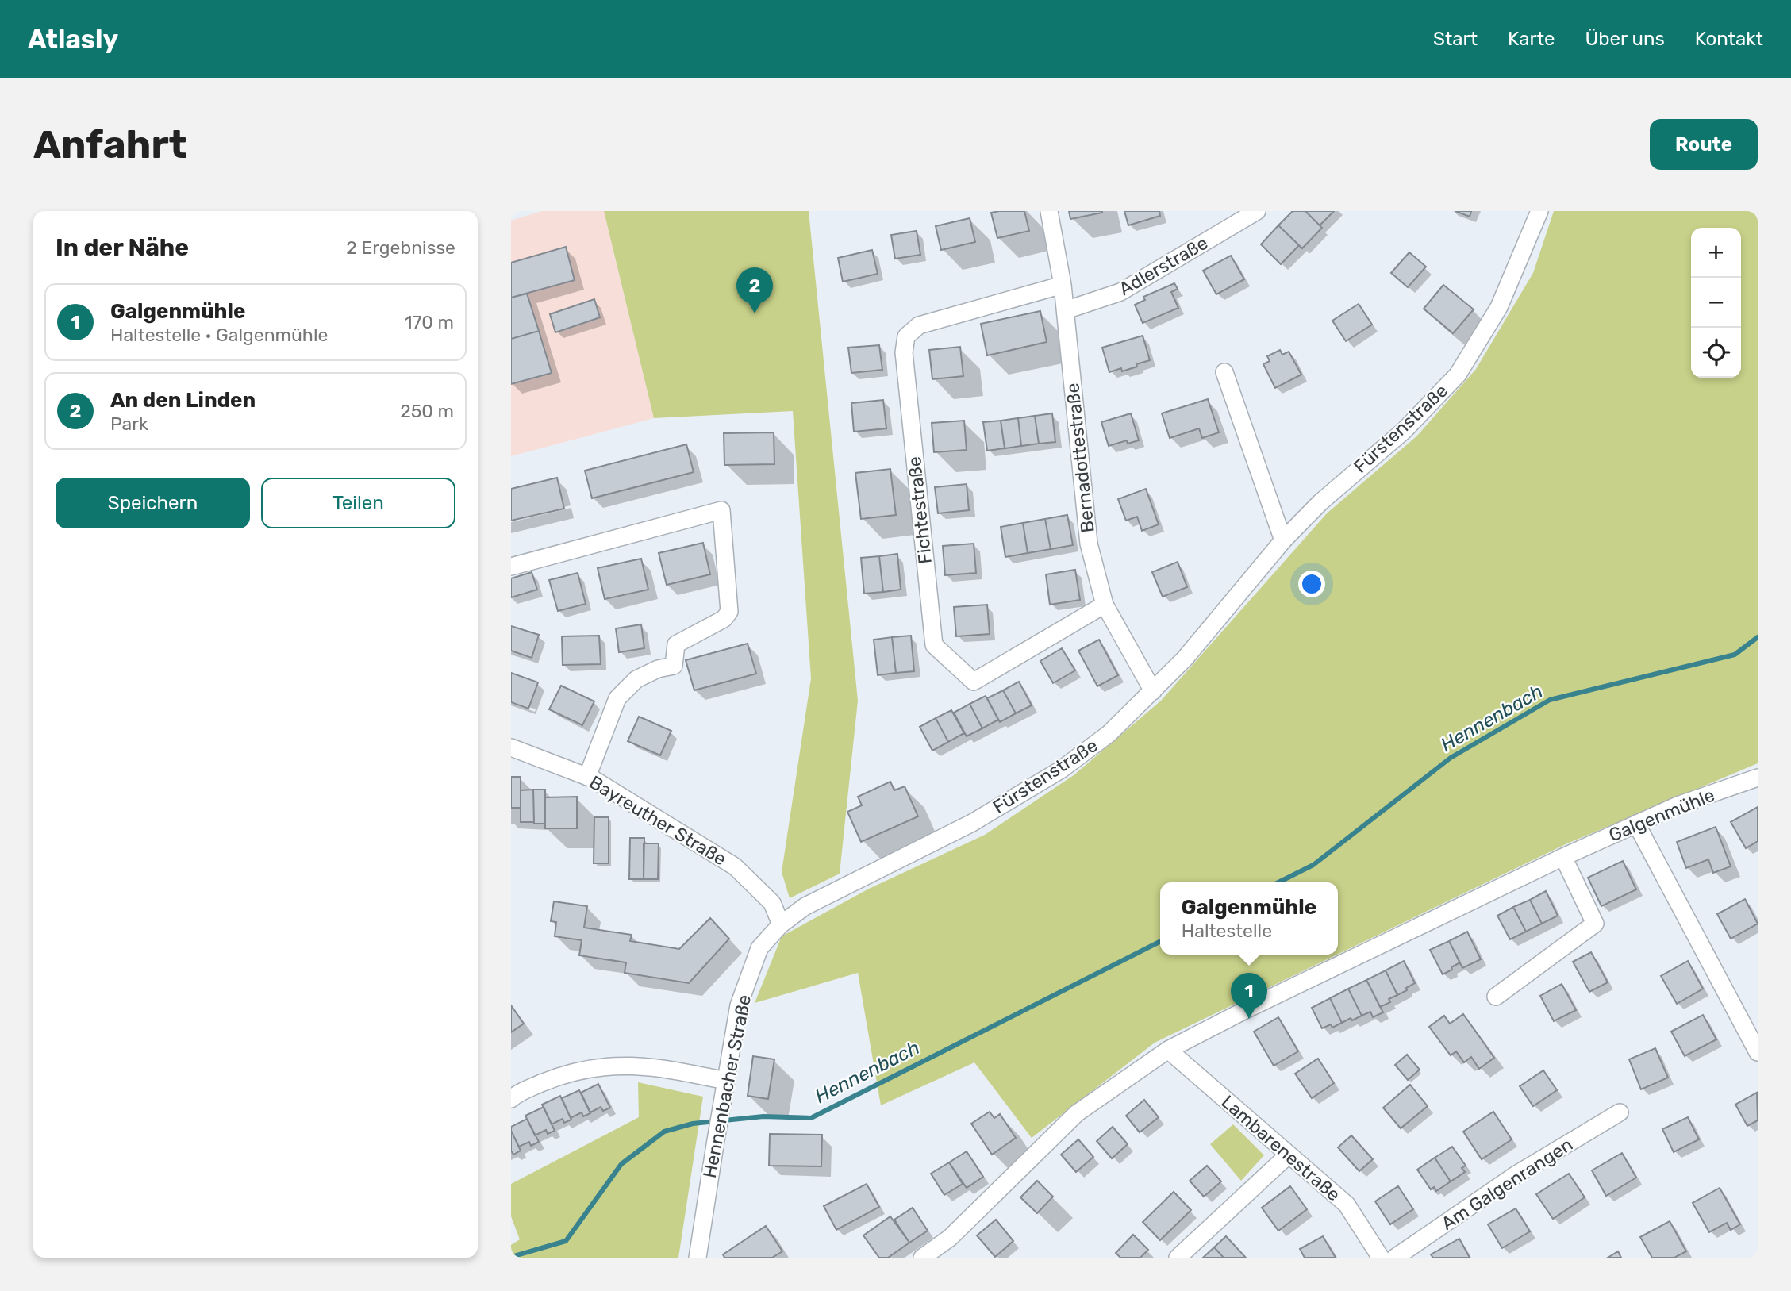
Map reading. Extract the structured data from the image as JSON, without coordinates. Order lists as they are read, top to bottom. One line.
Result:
{"streets":{"street":["Adlerstraße","Fürstenstraße","Bernadottestraße","Fichtestraße","Galgenmühle","Bayreuther Straße","Hennenbacher Straße","Lambarenestraße","Am Galgenrangen"]},"crossings":[["Adlerstraße","Bernadottestraße"],["Fürstenstraße","Bernadottestraße"],["Fürstenstraße","Bayreuther Straße"],["Fürstenstraße","Hennenbacher Straße"],["Bernadottestraße","Fichtestraße"],["Galgenmühle","Lambarenestraße"],["Bayreuther Straße","Hennenbacher Straße"]],"water":["Hennenbach"],"page":{"header":"Atlasly","nav":["Start","Karte","Über uns","Kontakt"],"buttons":["Route",["Speichern","Teilen"]],"title":"Anfahrt","heading":["In der Nähe","2 Ergebnisse"],"map_buttons":["+","−"],"pins":["2","1"],"list":[{"mark":"1","name":"Galgenmühle","note":"Haltestelle · Galgenmühle","value":"170 m"},{"mark":"2","name":"An den Linden","note":"Park","value":"250 m"}],"popup":["Galgenmühle","Haltestelle"]}}
